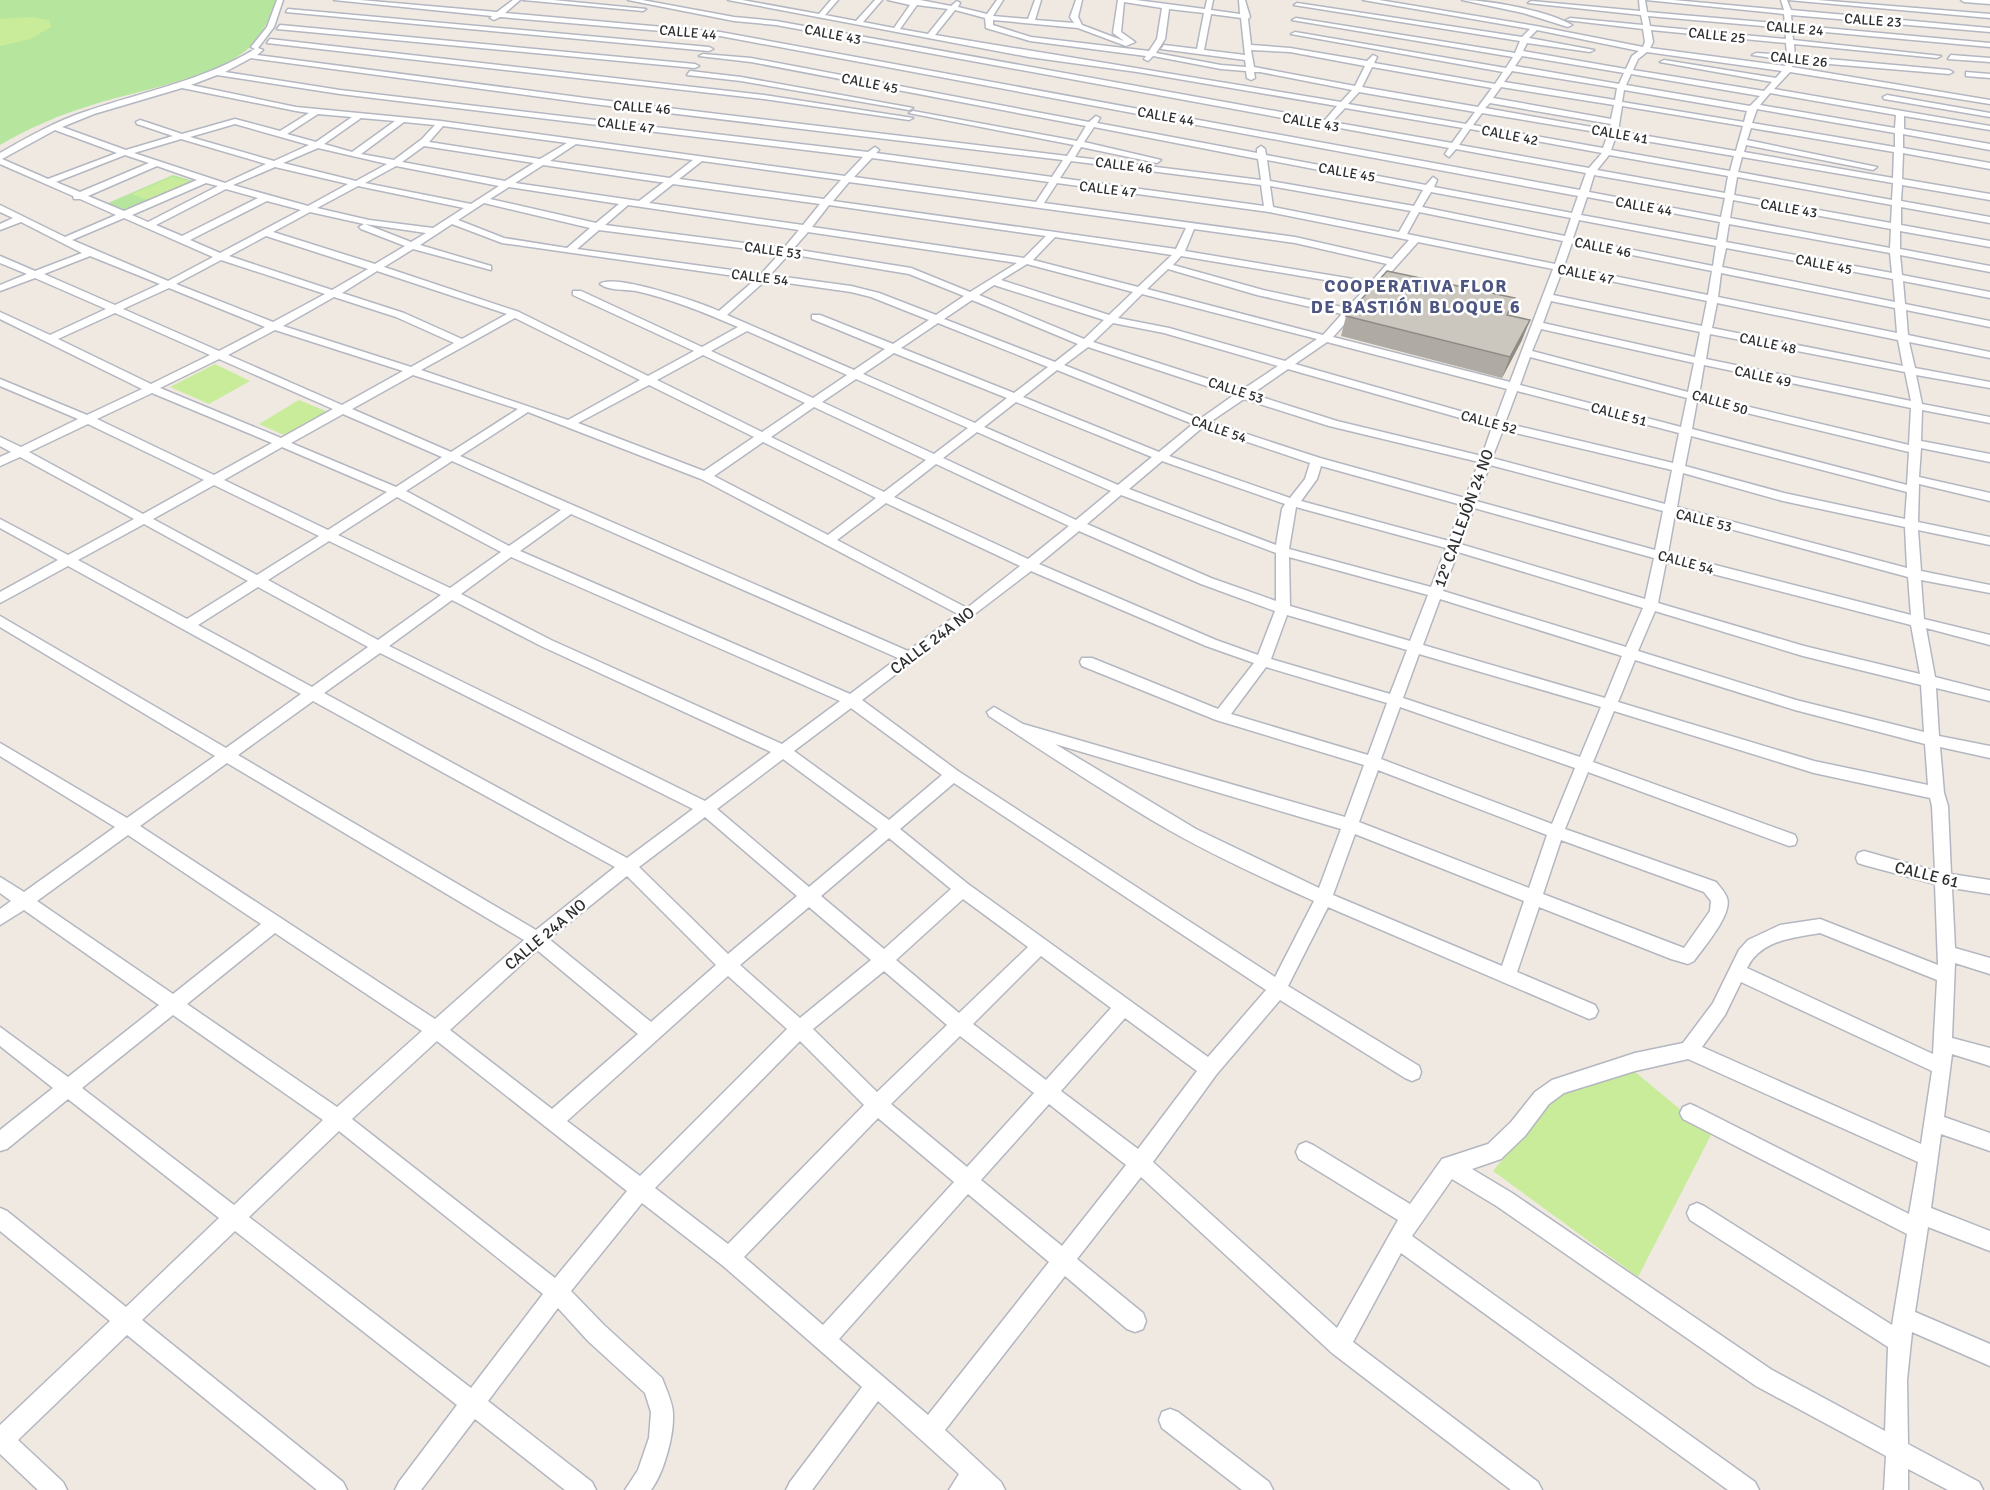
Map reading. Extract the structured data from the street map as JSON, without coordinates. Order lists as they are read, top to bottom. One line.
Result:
{"streets":{"street":["CALLE 23","CALLE 24","CALLE 44","CALLE 43","CALLE 25","CALLE 26","CALLE 45","CALLE 46","CALLE 47","CALLE 41","CALLE 42","CALLE 53","CALLE 54","CALLE 48","CALLE 49","CALLE 50","CALLE 51","CALLE 52","12° CALLEJÓN 24 NO","CALLE 24A NO","CALLE 61"]},"crossings":[["CALLE 23","CALLE 24"],["CALLE 44","CALLE 43"],["CALLE 44","CALLE 45"],["CALLE 44","12° CALLEJÓN 24 NO"],["CALLE 44","CALLE 24A NO"],["CALLE 43","CALLE 45"],["CALLE 43","12° CALLEJÓN 24 NO"],["CALLE 43","CALLE 24A NO"],["CALLE 45","12° CALLEJÓN 24 NO"],["CALLE 45","CALLE 24A NO"],["CALLE 46","CALLE 47"],["CALLE 46","12° CALLEJÓN 24 NO"],["CALLE 46","CALLE 24A NO"],["CALLE 47","12° CALLEJÓN 24 NO"],["CALLE 47","CALLE 24A NO"],["CALLE 41","12° CALLEJÓN 24 NO"],["CALLE 41","CALLE 24A NO"],["CALLE 42","12° CALLEJÓN 24 NO"],["CALLE 42","CALLE 24A NO"],["CALLE 53","12° CALLEJÓN 24 NO"],["CALLE 53","CALLE 24A NO"],["CALLE 54","12° CALLEJÓN 24 NO"],["CALLE 54","CALLE 24A NO"],["CALLE 48","12° CALLEJÓN 24 NO"],["CALLE 49","12° CALLEJÓN 24 NO"],["CALLE 50","12° CALLEJÓN 24 NO"],["CALLE 51","12° CALLEJÓN 24 NO"],["CALLE 51","CALLE 24A NO"],["CALLE 52","12° CALLEJÓN 24 NO"],["CALLE 52","CALLE 24A NO"]],"districts":["COOPERATIVA FLOR DE BASTIÓN BLOQUE 6"]}
